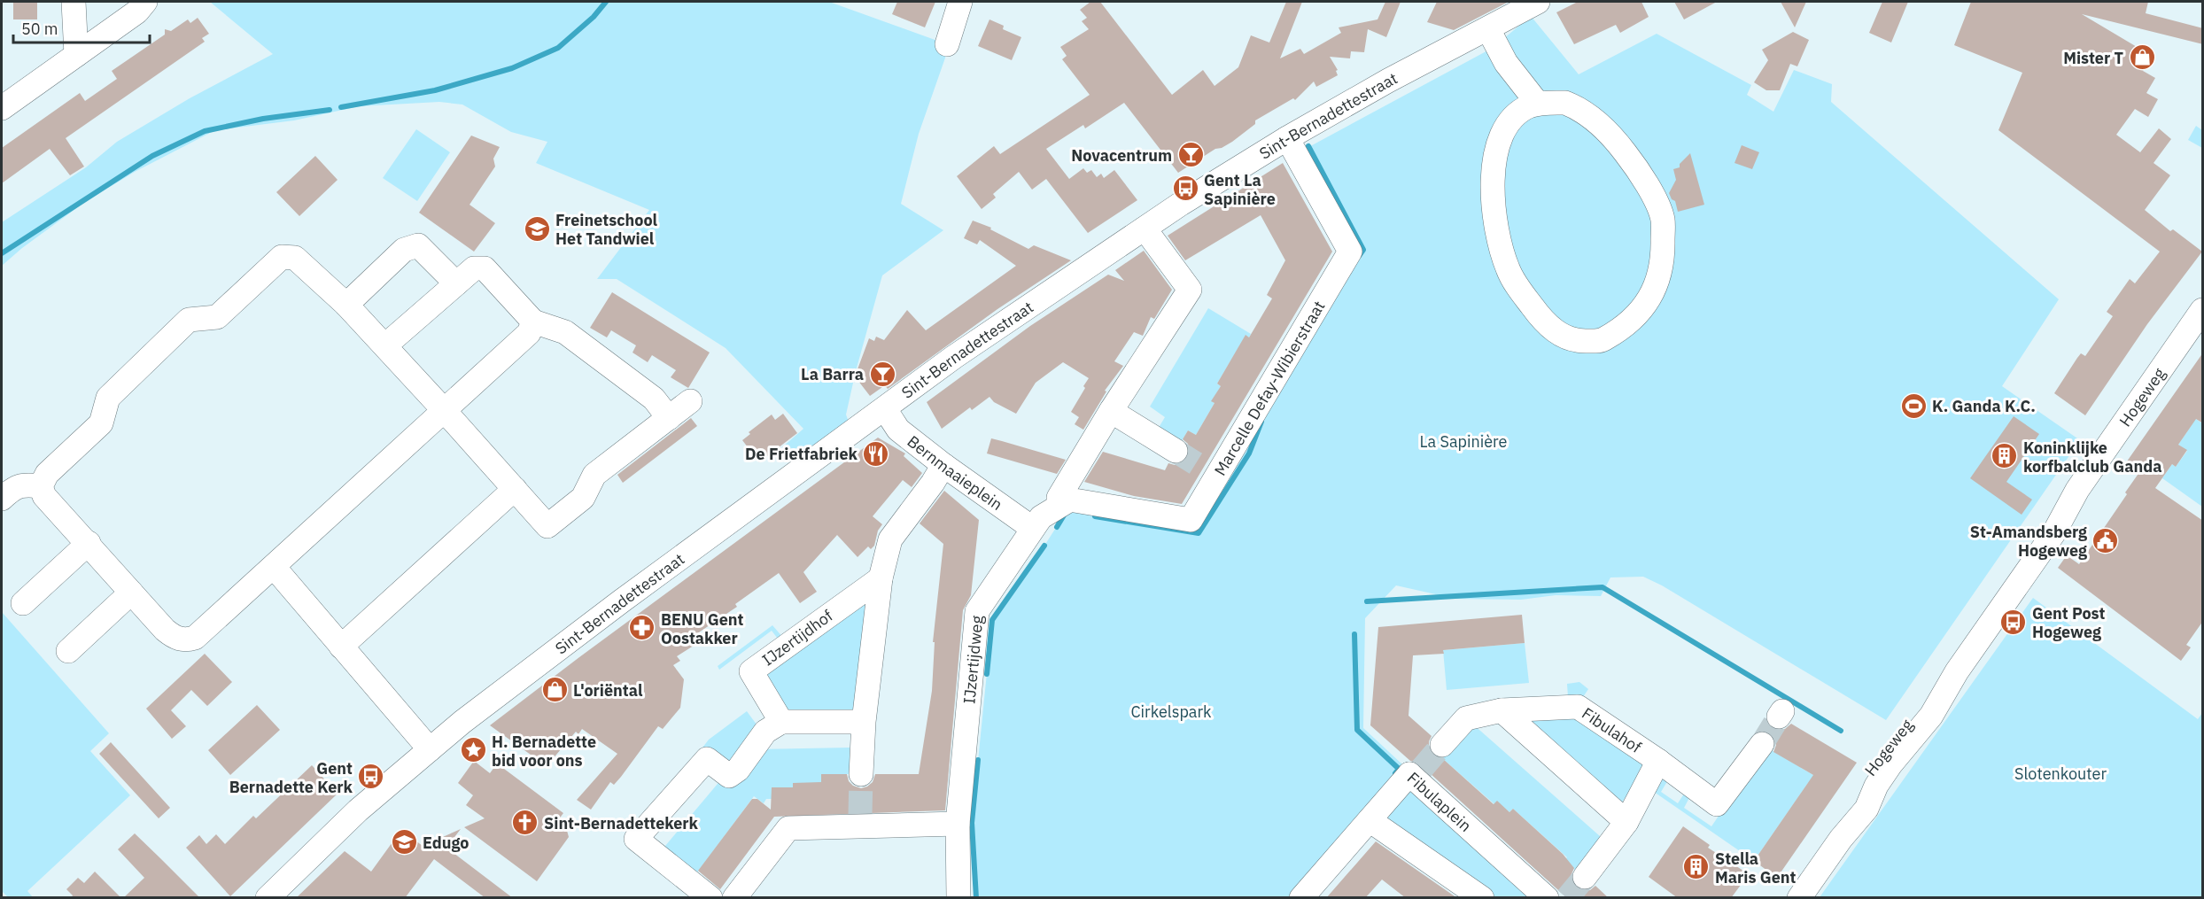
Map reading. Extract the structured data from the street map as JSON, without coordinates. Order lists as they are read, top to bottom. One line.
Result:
{"streets":{"street":["Sint-Bernadettestraat","Marcelle Defay-Wibierstraat","Hogeweg","Bernmaaieplein","IJzertijdhof","IJzertijdweg","Fibulahof","Fibulaplein"]},"crossings":[["Sint-Bernadettestraat","Marcelle Defay-Wibierstraat"],["Sint-Bernadettestraat","Bernmaaieplein"],["Marcelle Defay-Wibierstraat","IJzertijdweg"],["Bernmaaieplein","IJzertijdweg"]],"parks":["La Sapinière","Cirkelspark","Slotenkouter"],"places":{"shop":["Mister T","L'oriëntal"],"bar":["Novacentrum","La Barra"],"bus stop":["Gent La Sapinière","Gent Post Hogeweg","Gent Bernadette Kerk"],"school or university":["Freinetschool Het Tandwiel","Edugo"],"sports":["K. Ganda K.C."],"restaurant":["De Frietfabriek"],"building":["Koninklijke korfbalclub Ganda","Stella Maris Gent"],"public building":["St-Amandsberg Hogeweg"],"pharmacy":["BENU Gent Oostakker"],"place":["H. Bernadette bid voor ons"],"church":["Sint-Bernadettekerk"]},"scale_bar":"50 m"}
